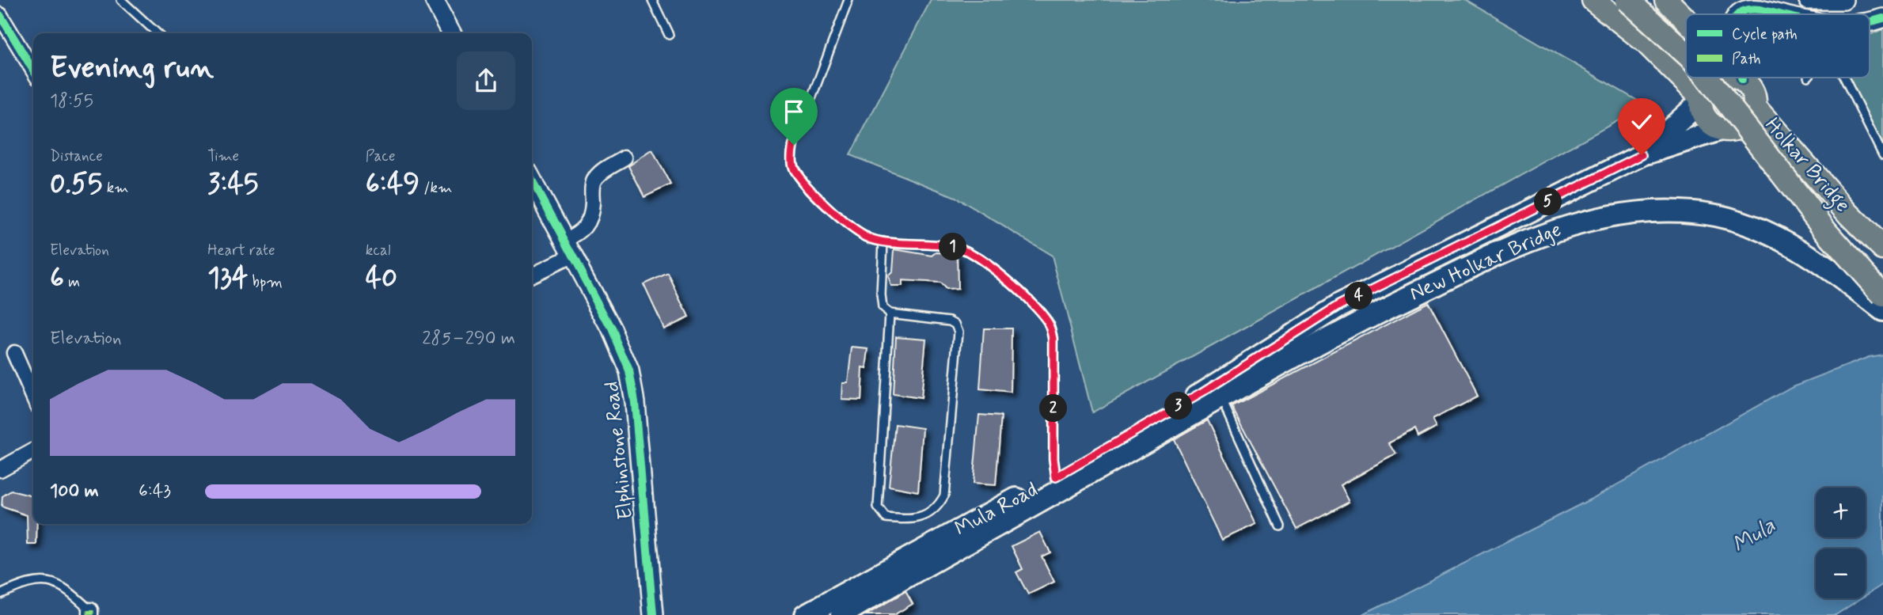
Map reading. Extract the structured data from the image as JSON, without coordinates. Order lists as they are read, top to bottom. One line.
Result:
{"streets":{"main road":["Holkar Bridge","New Holkar Bridge","Mula Road"],"street":["Elphinstone Road"]},"crossings":[["New Holkar Bridge","Mula Road"]],"water":["Mula"],"legend":["Cycle path","Path"],"page":{"heading":["Evening run","18:55"],"stats":[["Distance","0.55 km"],["Time","3:45"],["Pace","6:49 /km"],["Elevation","6 m"],["Heart rate","134 bpm"],["kcal","40"]],"pins":["5","1","4","3","2"],"chart":["Elevation","285–290 m"],"list":[{"name":"100 m","note":"6:43"}],"map_buttons":["+","−"]}}
